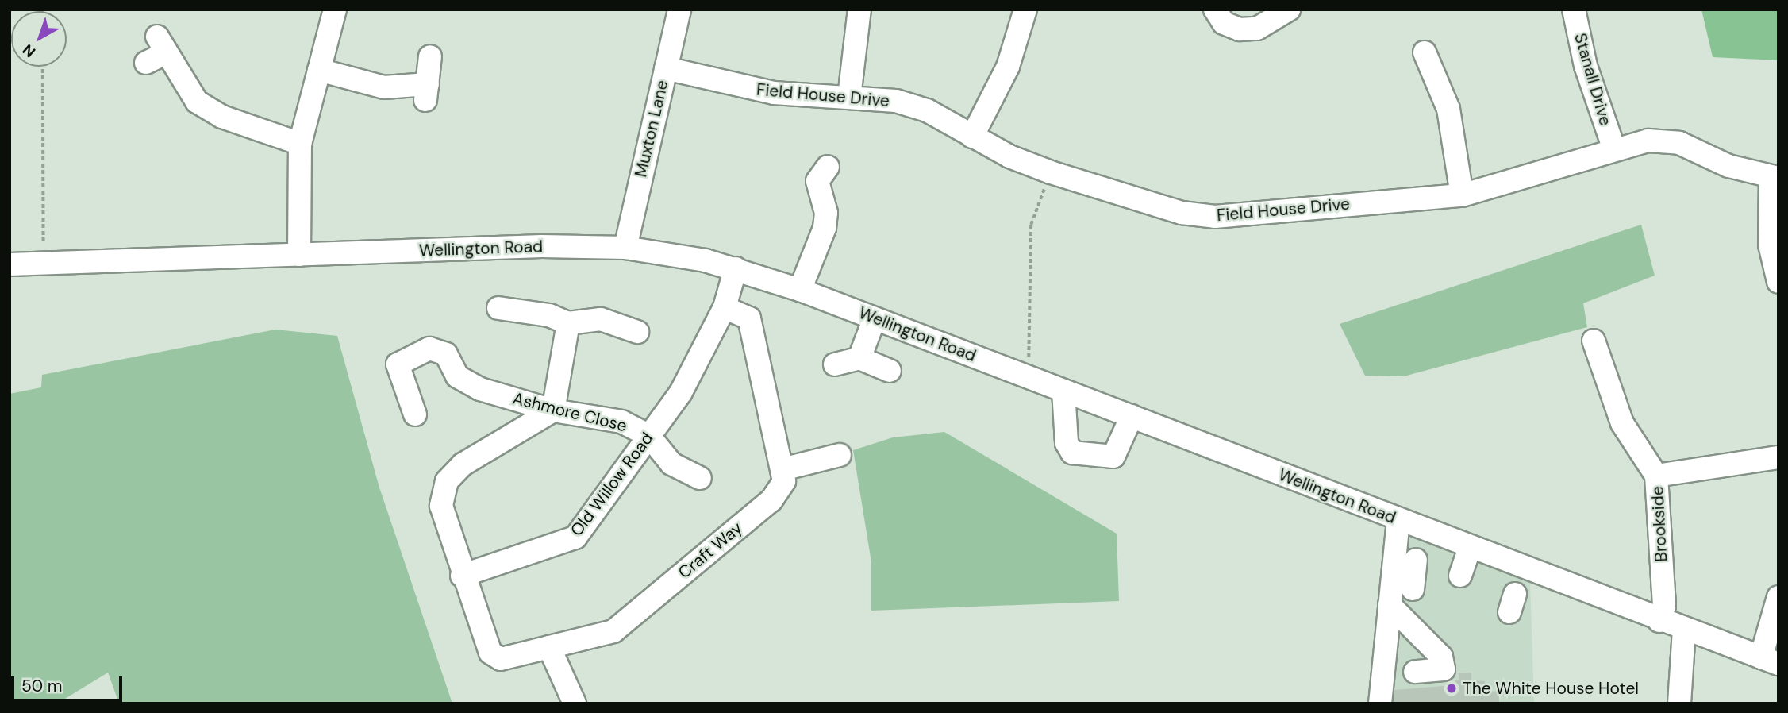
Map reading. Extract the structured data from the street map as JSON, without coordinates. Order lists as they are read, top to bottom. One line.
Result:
{"streets":{"street":["Stanall Drive","Field House Drive","Muxton Lane","Wellington Road","Ashmore Close","Old Willow Road","Brookside","Craft Way"]},"crossings":[["Stanall Drive","Field House Drive"],["Field House Drive","Muxton Lane"],["Muxton Lane","Wellington Road"],["Wellington Road","Brookside"],["Ashmore Close","Old Willow Road"],["Old Willow Road","Craft Way"]],"places":["The White House Hotel"],"scale_bar":"50 m","north":"bottom left"}
